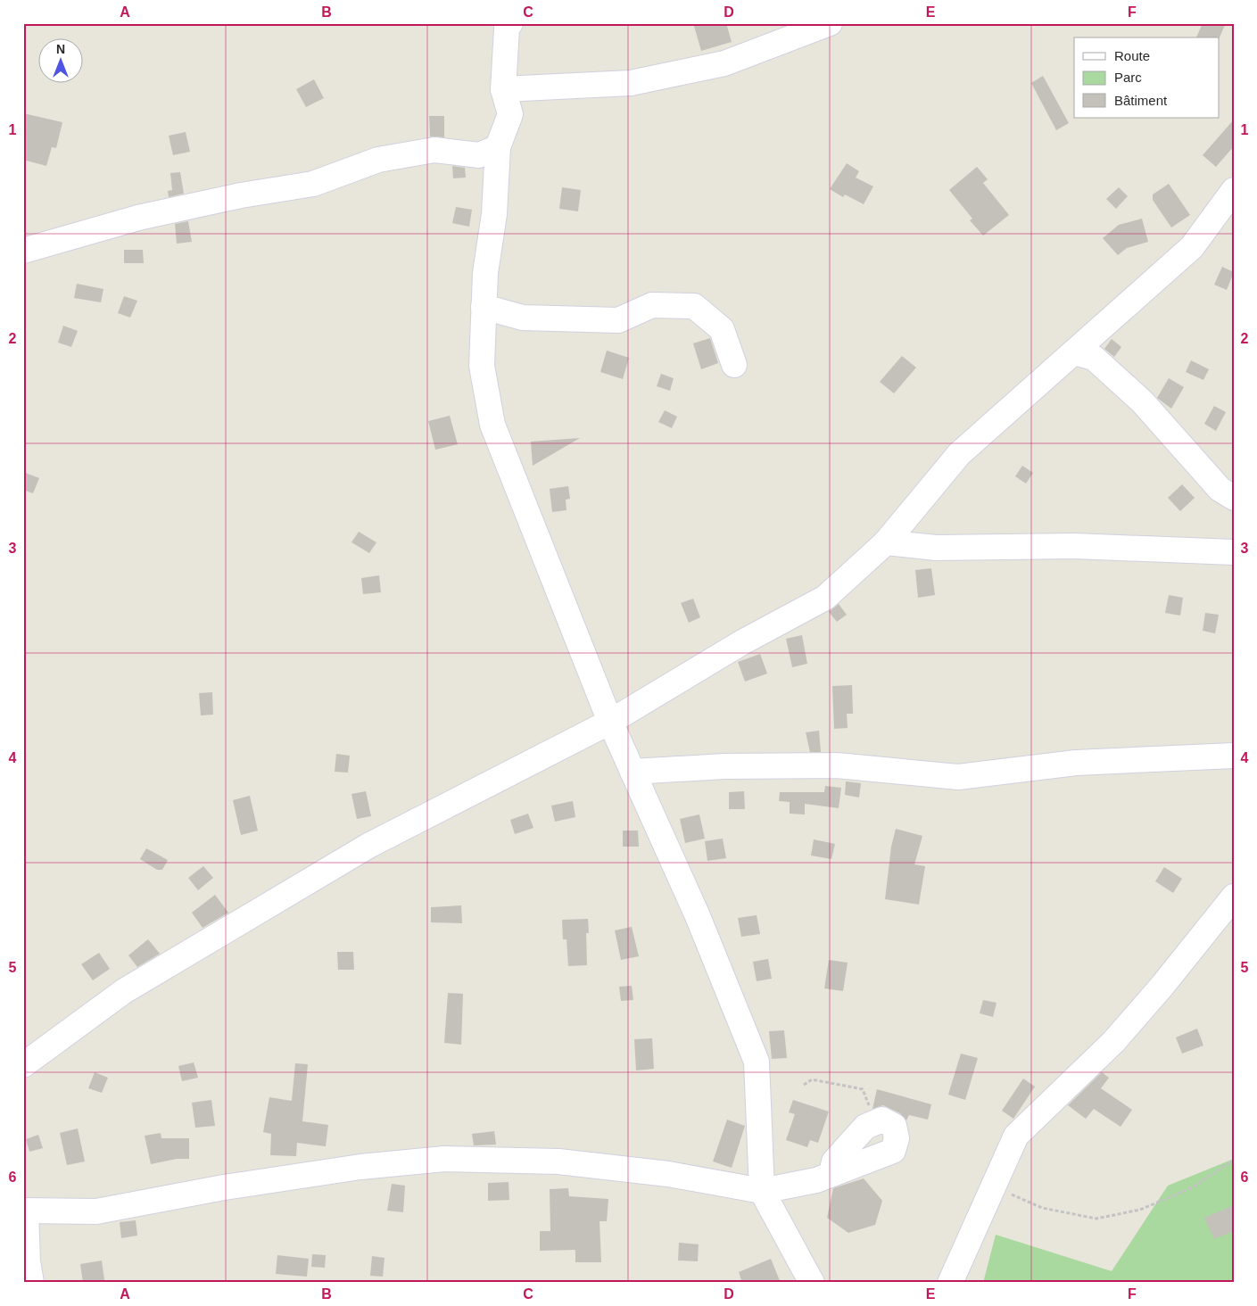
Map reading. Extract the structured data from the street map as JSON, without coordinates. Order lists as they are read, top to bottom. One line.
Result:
{"legend":["Route","Parc","Bâtiment"],"north":"top","grid":{"columns":["A","B","C","D","E","F"],"rows":["1","2","3","4","5","6"]}}
